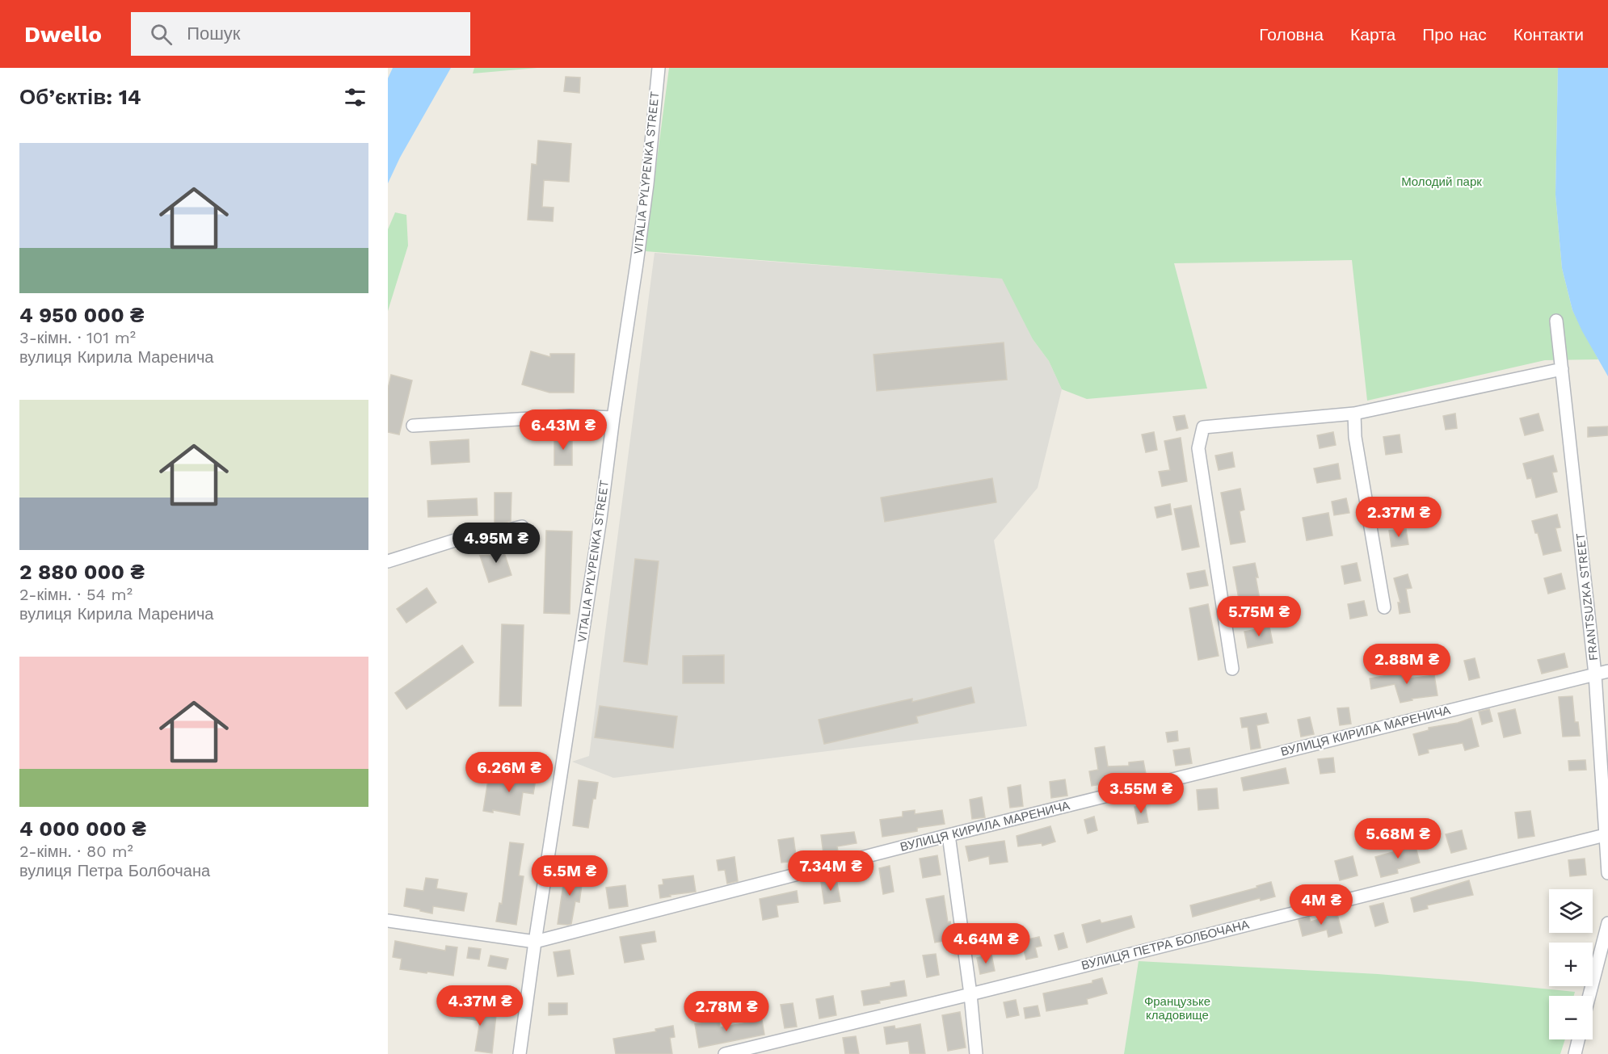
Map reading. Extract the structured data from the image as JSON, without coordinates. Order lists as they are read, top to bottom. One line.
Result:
{"streets":{"street":["VITALIA PYLYPENKA STREET","FRANTSUZKA STREET","ВУЛИЦЯ КИРИЛА МАРЕНИЧА","ВУЛИЦЯ ПЕТРА БОЛБОЧАНА"]},"crossings":[["VITALIA PYLYPENKA STREET","ВУЛИЦЯ КИРИЛА МАРЕНИЧА"],["FRANTSUZKA STREET","ВУЛИЦЯ КИРИЛА МАРЕНИЧА"],["FRANTSUZKA STREET","ВУЛИЦЯ ПЕТРА БОЛБОЧАНА"]],"parks":["Молодий парк","Французьке кладовище"],"page":{"header":"Dwello","search":"Пошук","nav":["Головна","Карта","Про нас","Контакти"],"heading":"Об’єктів: 14","list":[{"name":"4 950 000 ₴","note":"3-кімн. · 101 m² · вулиця Кирила Маренича"},{"name":"2 880 000 ₴","note":"2-кімн. · 54 m² · вулиця Кирила Маренича"},{"name":"4 000 000 ₴","note":"2-кімн. · 80 m² · вулиця Петра Болбочана"}],"price":["6.43M ₴","2.37M ₴","4.95M ₴","5.75M ₴","2.88M ₴","6.26M ₴","3.55M ₴","5.68M ₴","7.34M ₴","5.5M ₴","4M ₴","4.64M ₴","4.37M ₴","2.78M ₴"],"map_buttons":["+","−"]}}
